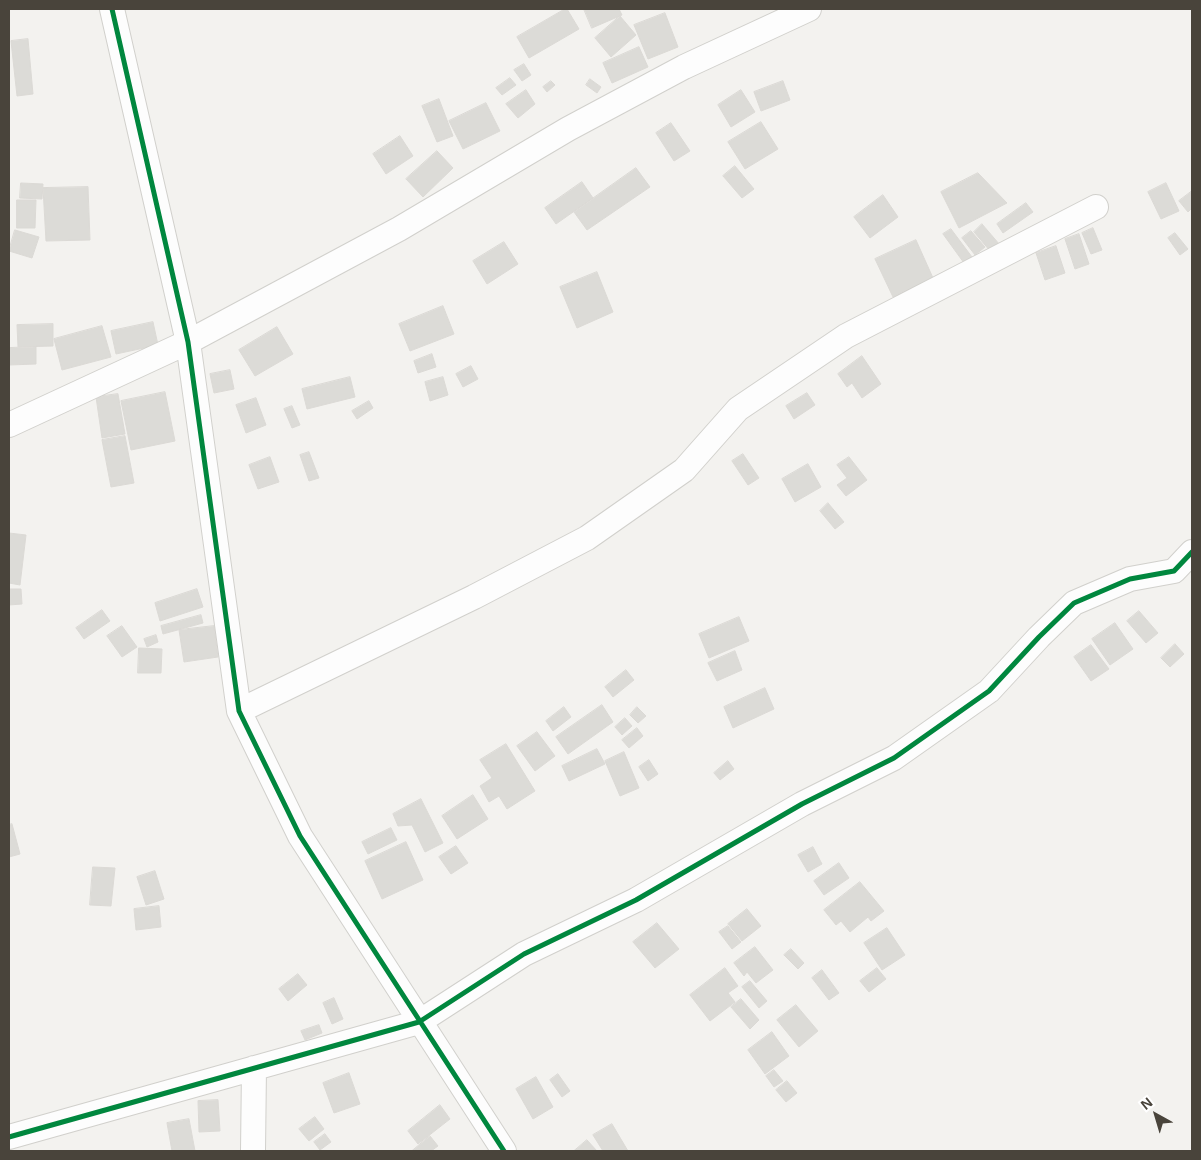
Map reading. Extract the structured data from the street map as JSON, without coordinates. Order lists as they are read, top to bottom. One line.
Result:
{"north":"top left"}
